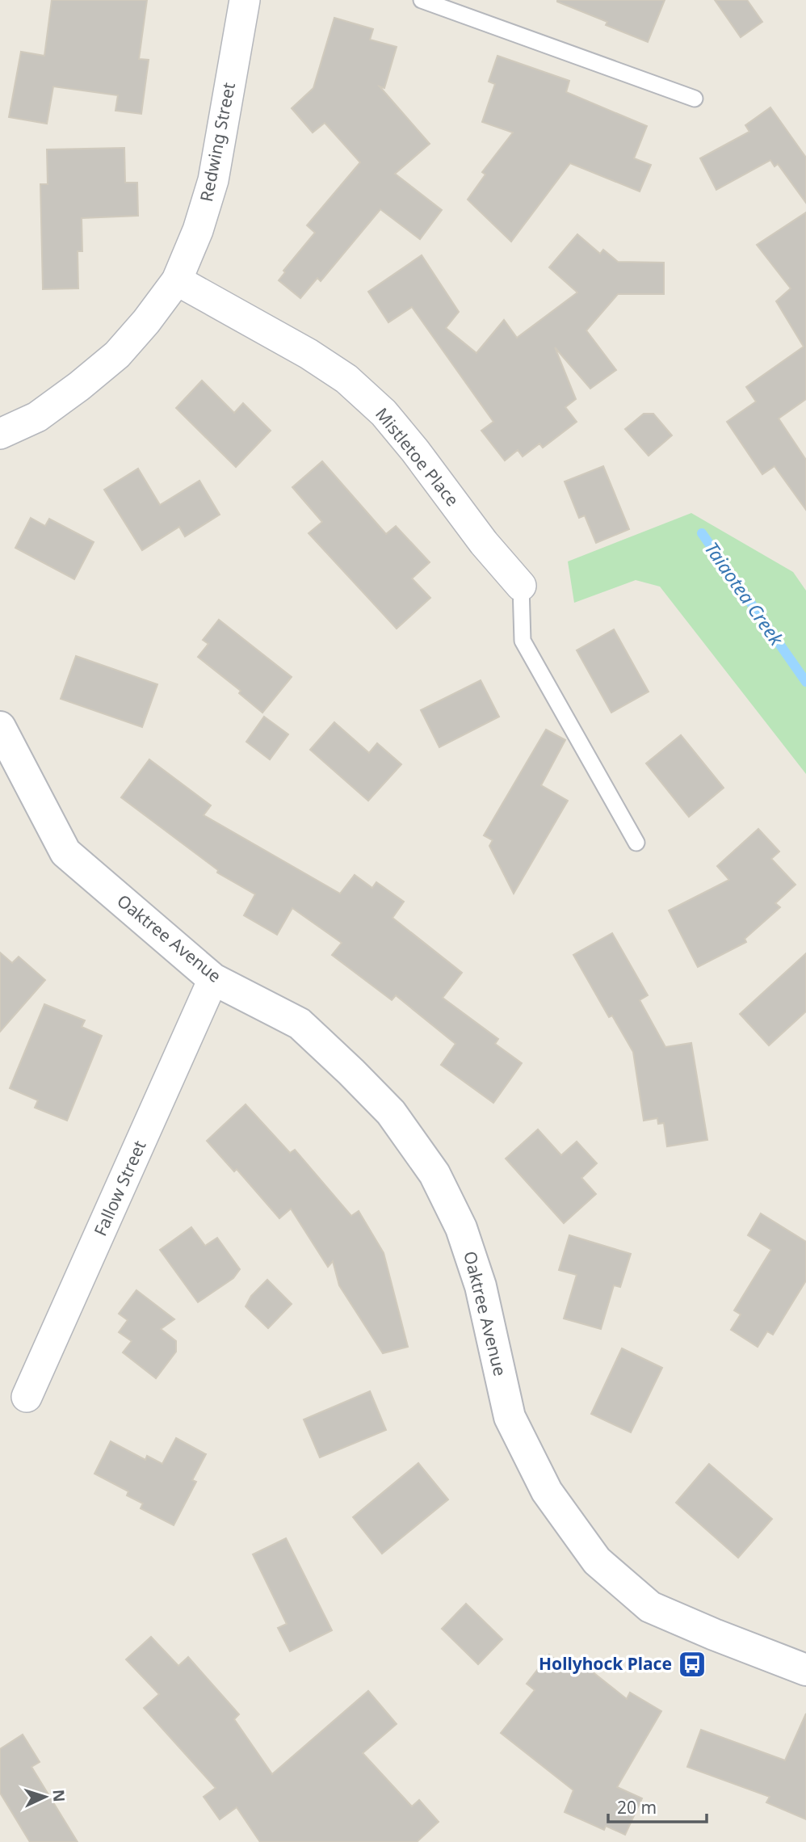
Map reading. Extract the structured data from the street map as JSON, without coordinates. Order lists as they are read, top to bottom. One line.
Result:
{"streets":{"street":["Redwing Street","Mistletoe Place","Oaktree Avenue","Fallow Street"]},"crossings":[["Redwing Street","Mistletoe Place"],["Oaktree Avenue","Fallow Street"]],"water":["Taiaotea Creek"],"places":{"bus stop":["Hollyhock Place"]},"scale_bar":"20 m","north":"right"}
